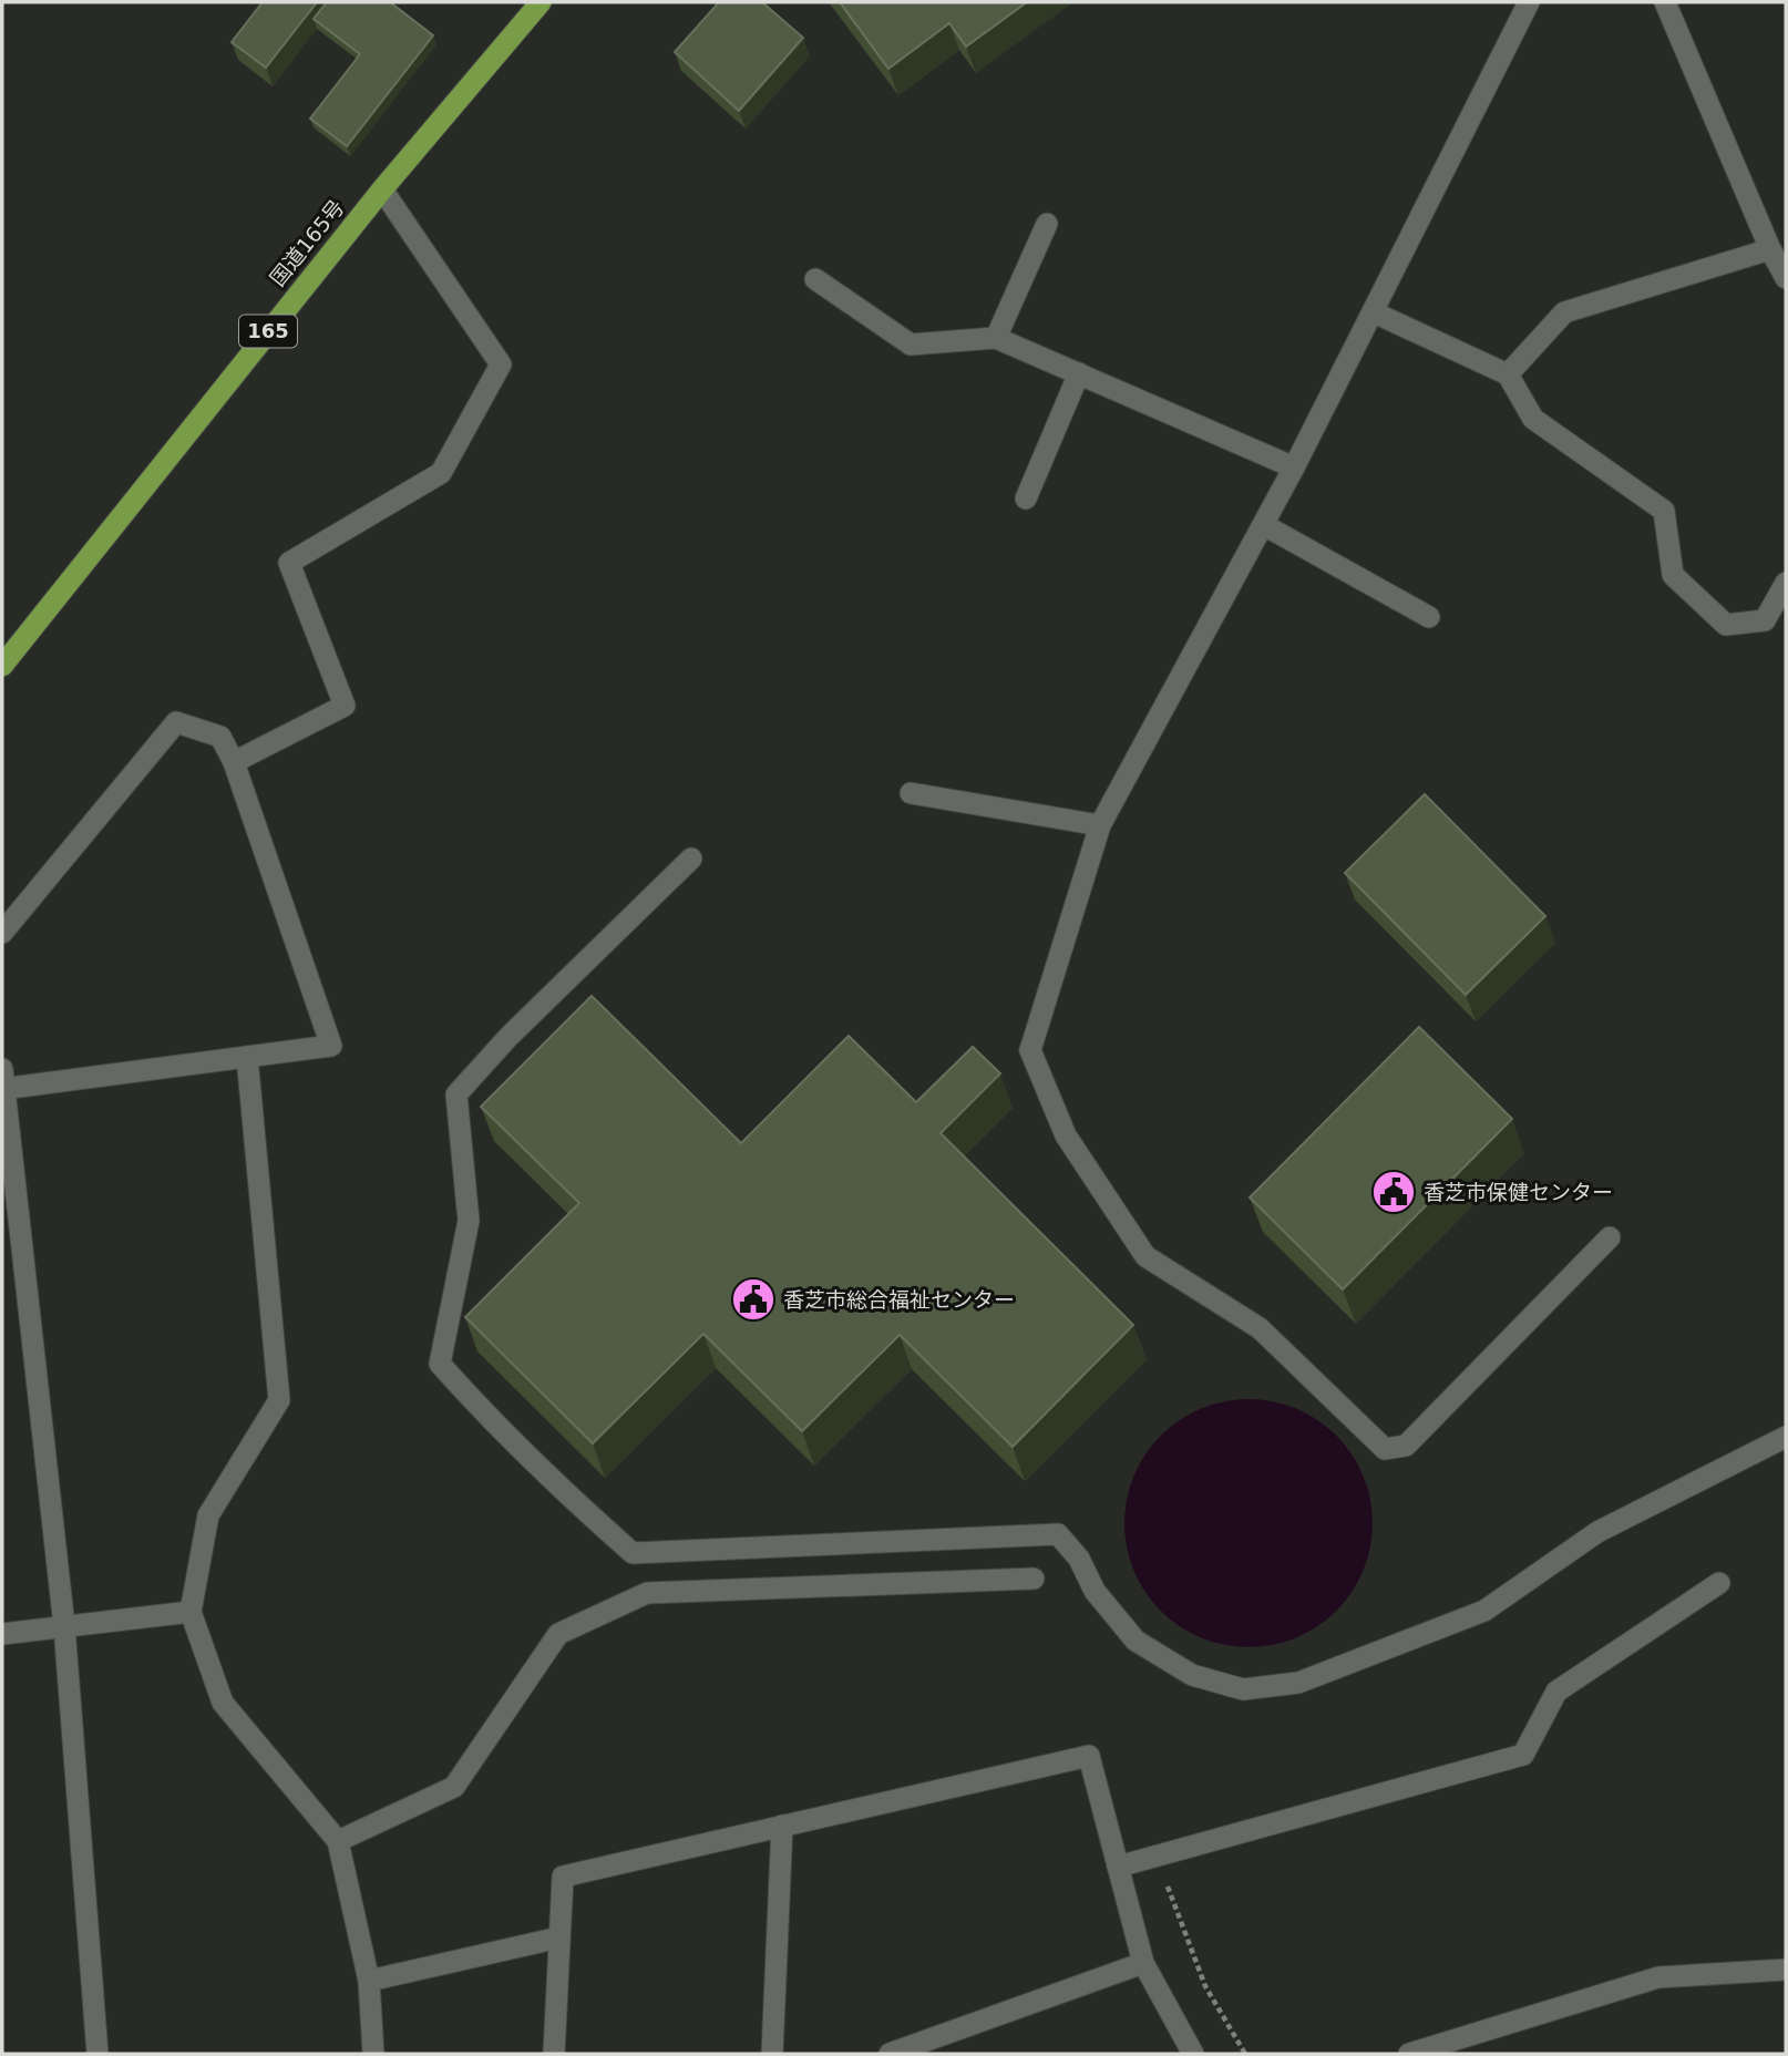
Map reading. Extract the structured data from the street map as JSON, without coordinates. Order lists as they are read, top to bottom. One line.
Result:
{"streets":{"highway":["国道165号","165"]},"places":{"public building":["香芝市保健センター","香芝市総合福祉センター"]}}
